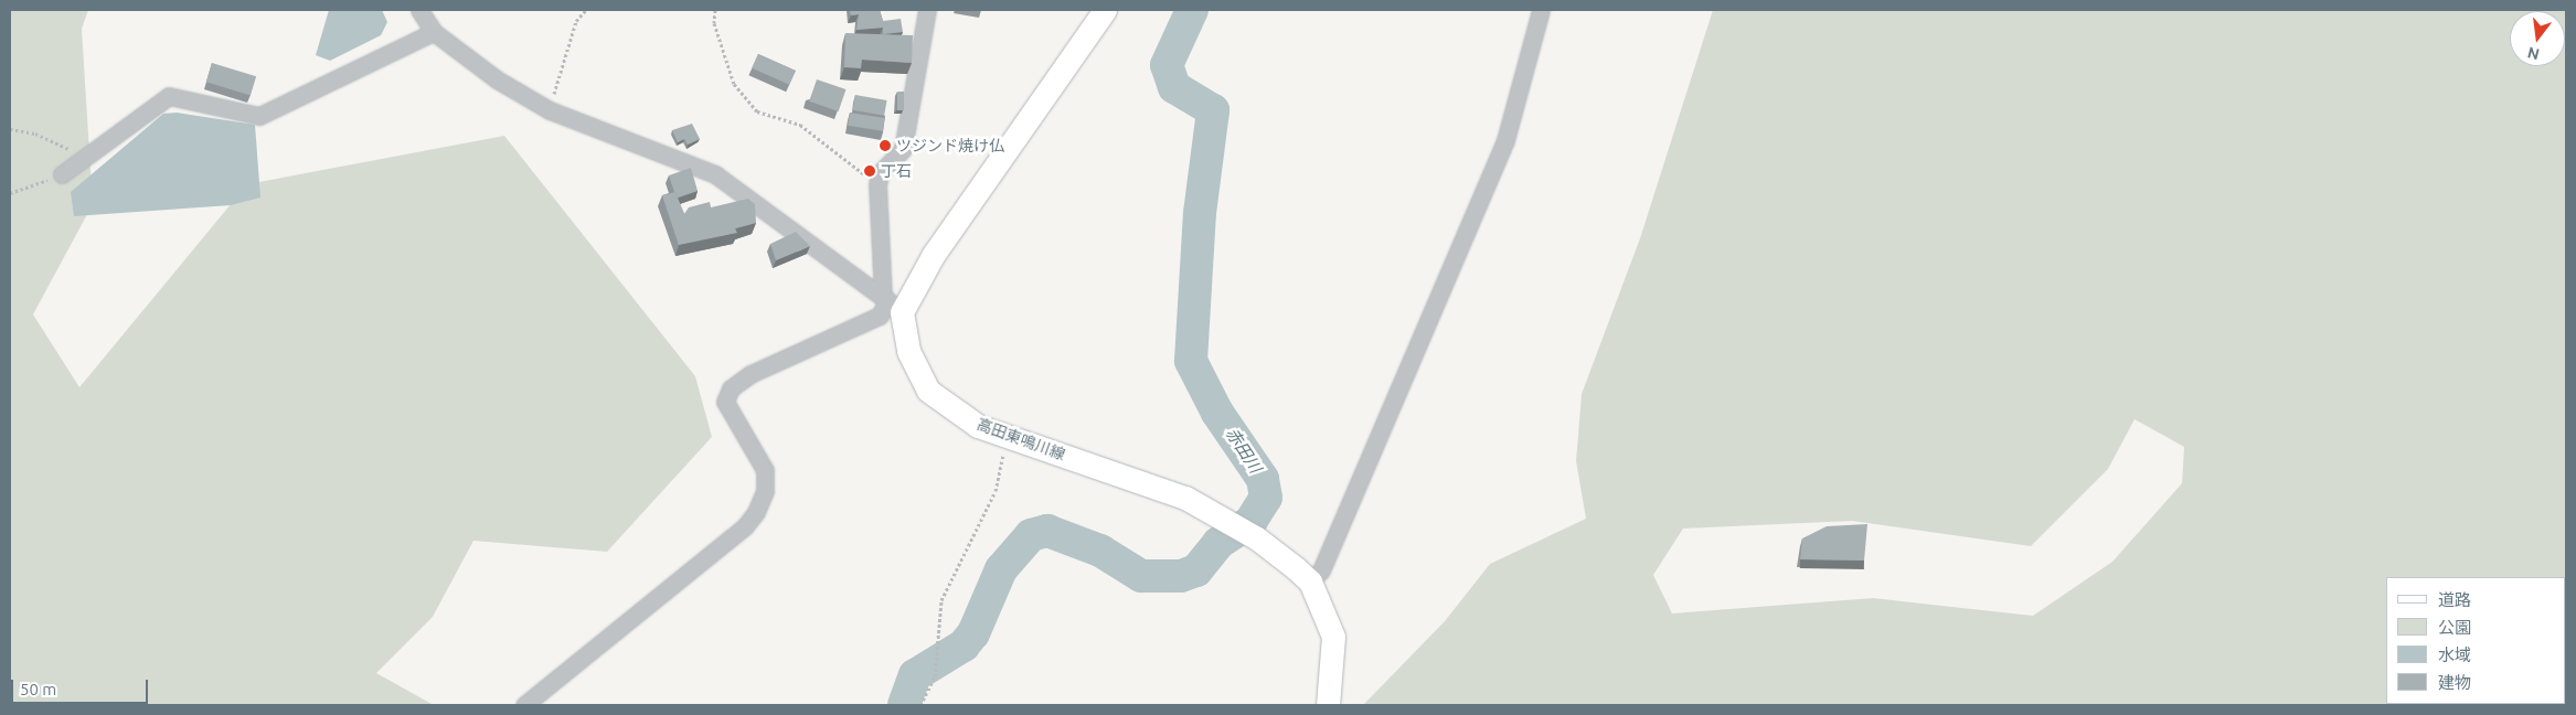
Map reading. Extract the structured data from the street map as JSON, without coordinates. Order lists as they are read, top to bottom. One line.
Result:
{"streets":{"main road":["高田東鳴川線"]},"water":["赤田川"],"places":["ツジンド焼け仏","丁石"],"legend":["道路","公園","水域","建物"],"scale_bar":"50 m","north":"bottom"}
